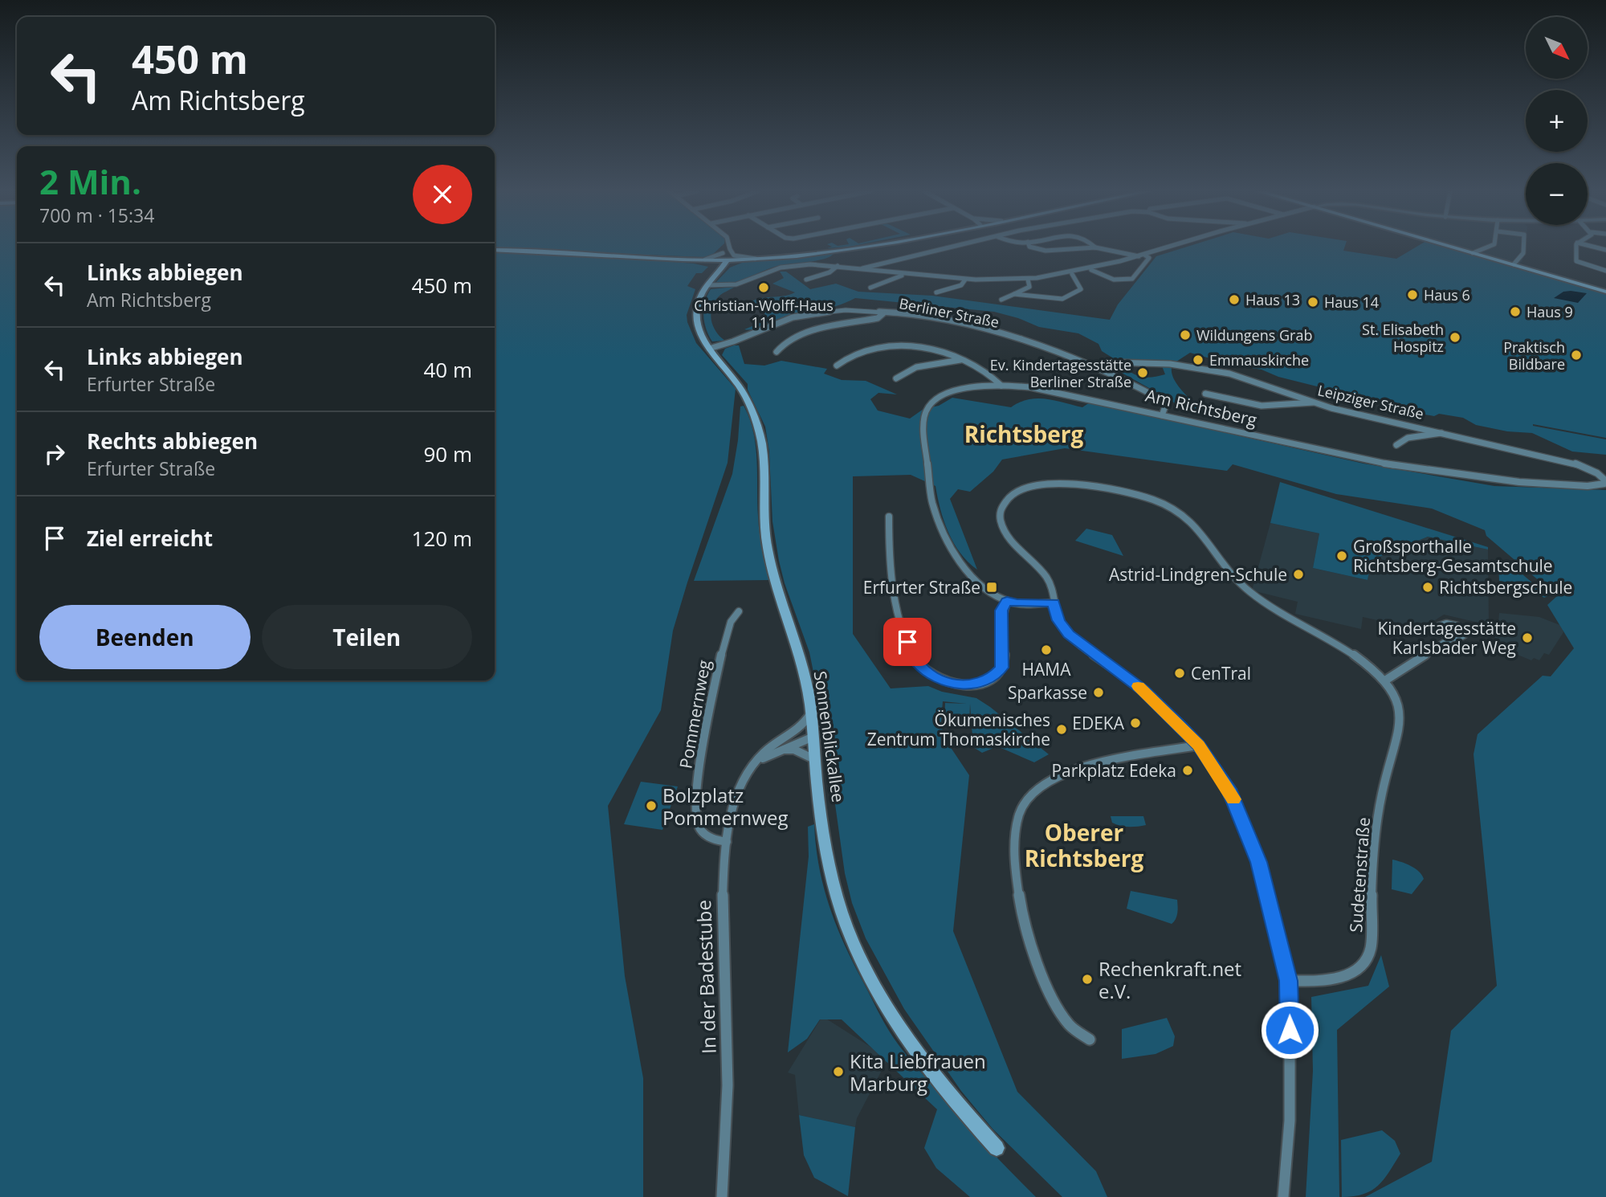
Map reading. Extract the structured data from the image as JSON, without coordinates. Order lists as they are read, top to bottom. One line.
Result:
{"streets":{"main road":["Sonnenblickallee"],"street":["Berliner Straße","Leipziger Straße","Am Richtsberg","Pommernweg","Sudetenstraße","In der Badestube"]},"crossings":[["Berliner Straße","Leipziger Straße"],["Berliner Straße","Am Richtsberg"],["Berliner Straße","Sonnenblickallee"],["Leipziger Straße","Am Richtsberg"],["Am Richtsberg","Sudetenstraße"],["Pommernweg","In der Badestube"],["Sonnenblickallee","In der Badestube"]],"districts":["Richtsberg","Oberer Richtsberg"],"places":{"other":["Christian-Wolff-Haus 111","Haus 6","Haus 13","Haus 14","Haus 9","Wildungens Grab","St. Elisabeth Hospitz","Praktisch Bildbare","Emmauskirche","Ev. Kindertagesstätte Berliner Straße","Großsporthalle Richtsberg-Gesamtschule","Astrid-Lindgren-Schule","Richtsbergschule","Kindertagesstätte Karlsbader Weg","HAMA","CenTral","Sparkasse","EDEKA","Ökumenisches Zentrum Thomaskirche","Parkplatz Edeka","Bolzplatz Pommernweg","Rechenkraft.net e.V.","Kita Liebfrauen Marburg"],"transit":["Erfurter Straße"]},"north":"bottom right","page":{"map_buttons":["+","−"],"turn":["450 m","Am Richtsberg"],"heading":["2 Min.","700 m · 15:34"],"list":[{"name":"Links abbiegen","note":"Am Richtsberg","value":"450 m"},{"name":"Links abbiegen","note":"Erfurter Straße","value":"40 m"},{"name":"Rechts abbiegen","note":"Erfurter Straße","value":"90 m"},{"name":"Ziel erreicht","value":"120 m"}],"buttons":["Beenden","Teilen"]}}
